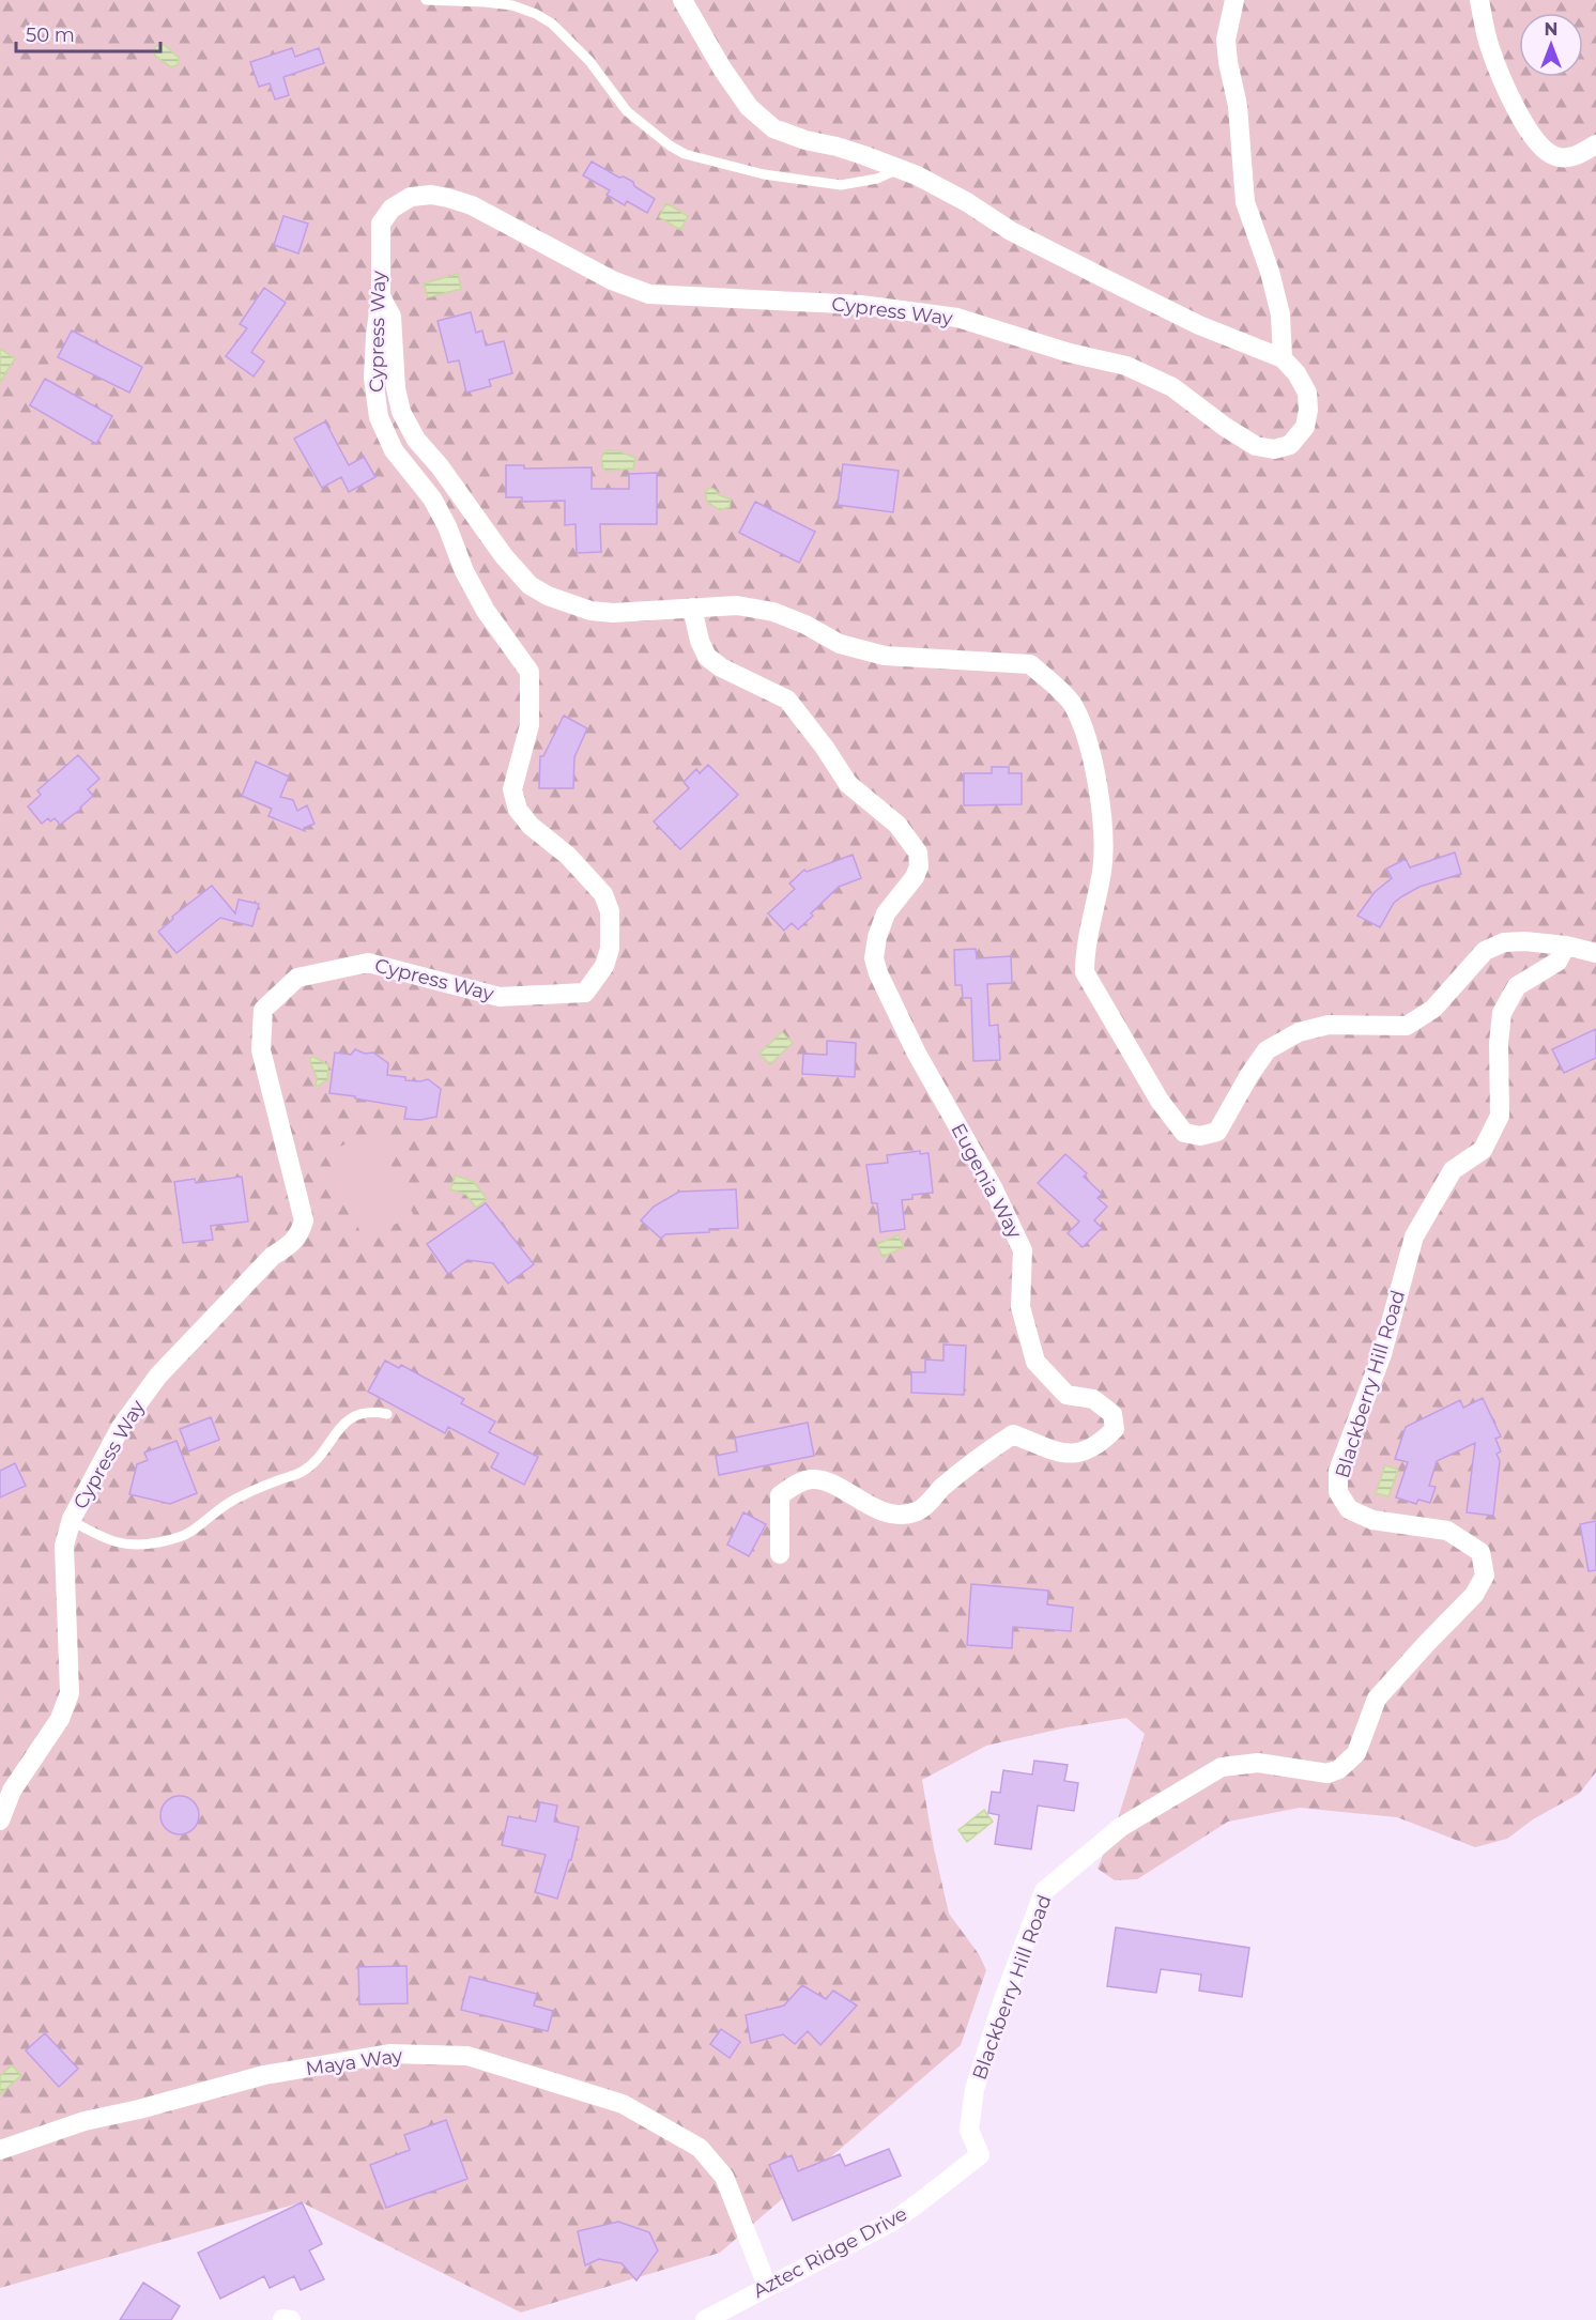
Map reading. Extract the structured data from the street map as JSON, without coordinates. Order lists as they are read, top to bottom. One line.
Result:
{"streets":{"street":["Cypress Way","Eugenia Way","Blackberry Hill Road","Maya Way","Aztec Ridge Drive"]},"crossings":[["Blackberry Hill Road","Aztec Ridge Drive"],["Maya Way","Aztec Ridge Drive"]],"scale_bar":"50 m","north":"top"}
